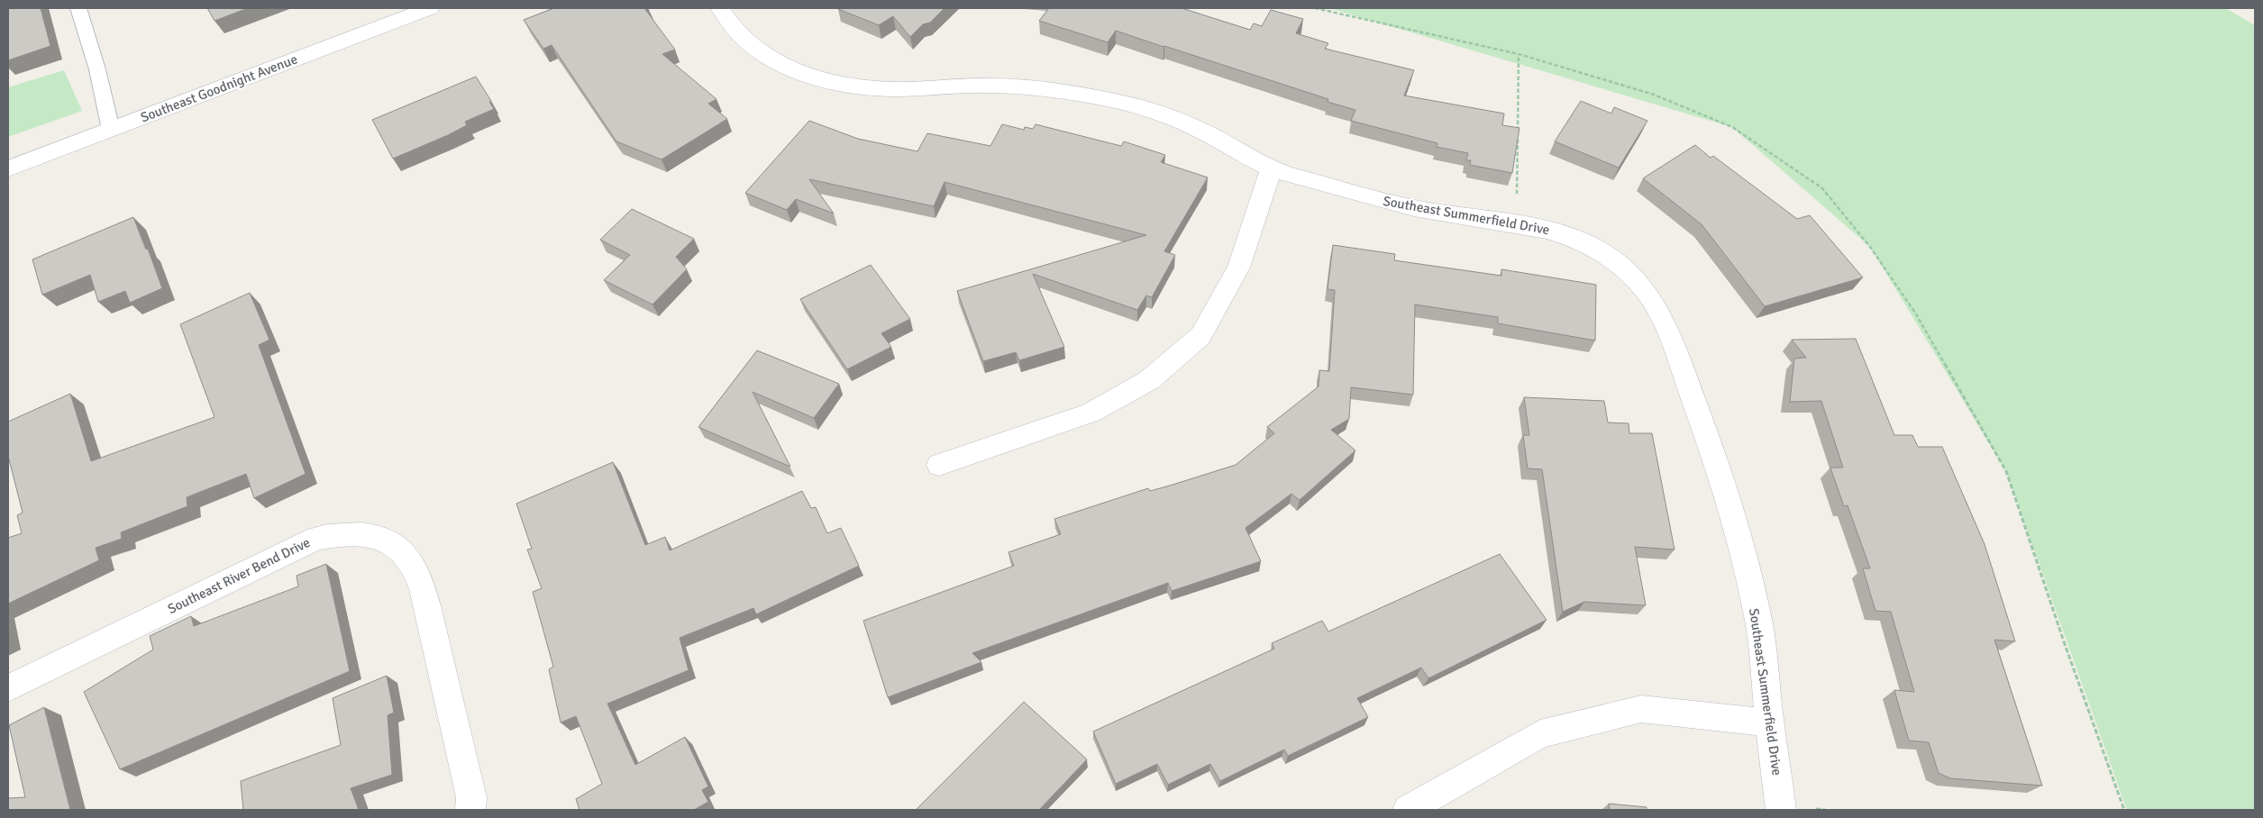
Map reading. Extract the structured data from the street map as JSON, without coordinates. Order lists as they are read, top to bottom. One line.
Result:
{"streets":{"street":["Southeast Goodnight Avenue","Southeast Summerfield Drive","Southeast River Bend Drive"]}}
